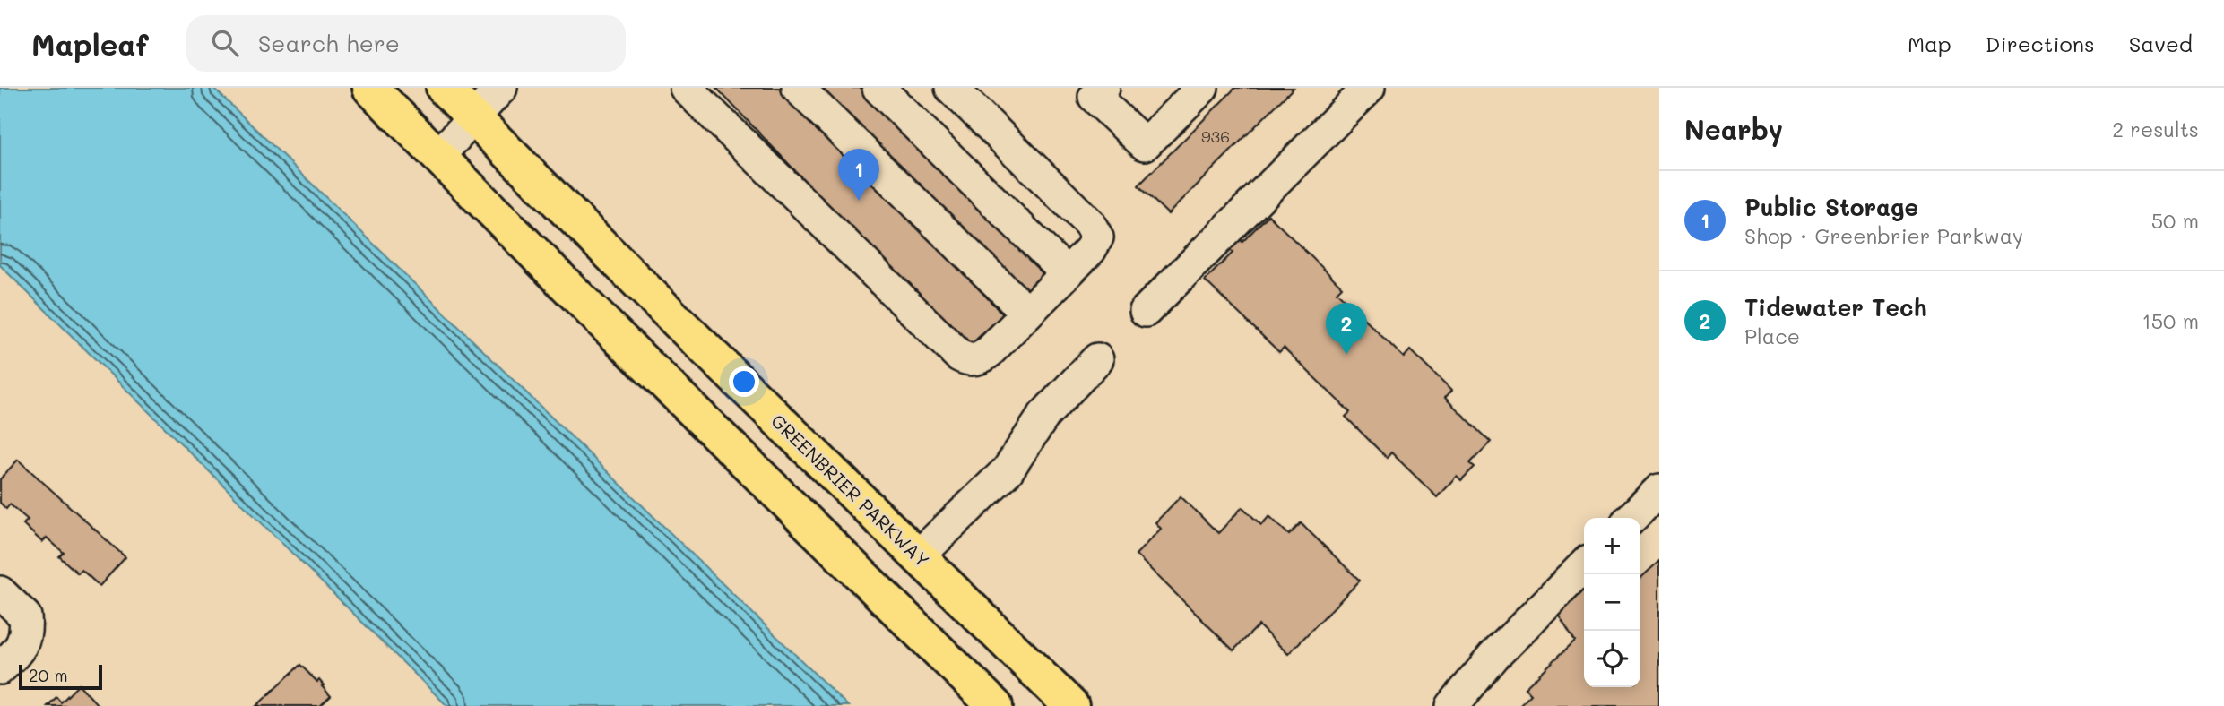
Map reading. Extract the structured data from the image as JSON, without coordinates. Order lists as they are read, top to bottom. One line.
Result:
{"streets":{"main road":["GREENBRIER PARKWAY"]},"house_numbers":["936"],"scale_bar":"20 m","page":{"header":"Mapleaf","search":"Search here","nav":["Map","Directions","Saved"],"heading":["Nearby","2 results"],"pins":["1","2"],"list":[{"mark":"1","name":"Public Storage","note":"Shop · Greenbrier Parkway","value":"50 m"},{"mark":"2","name":"Tidewater Tech","note":"Place","value":"150 m"}],"map_buttons":["+","−"],"scale":"20 m"}}
